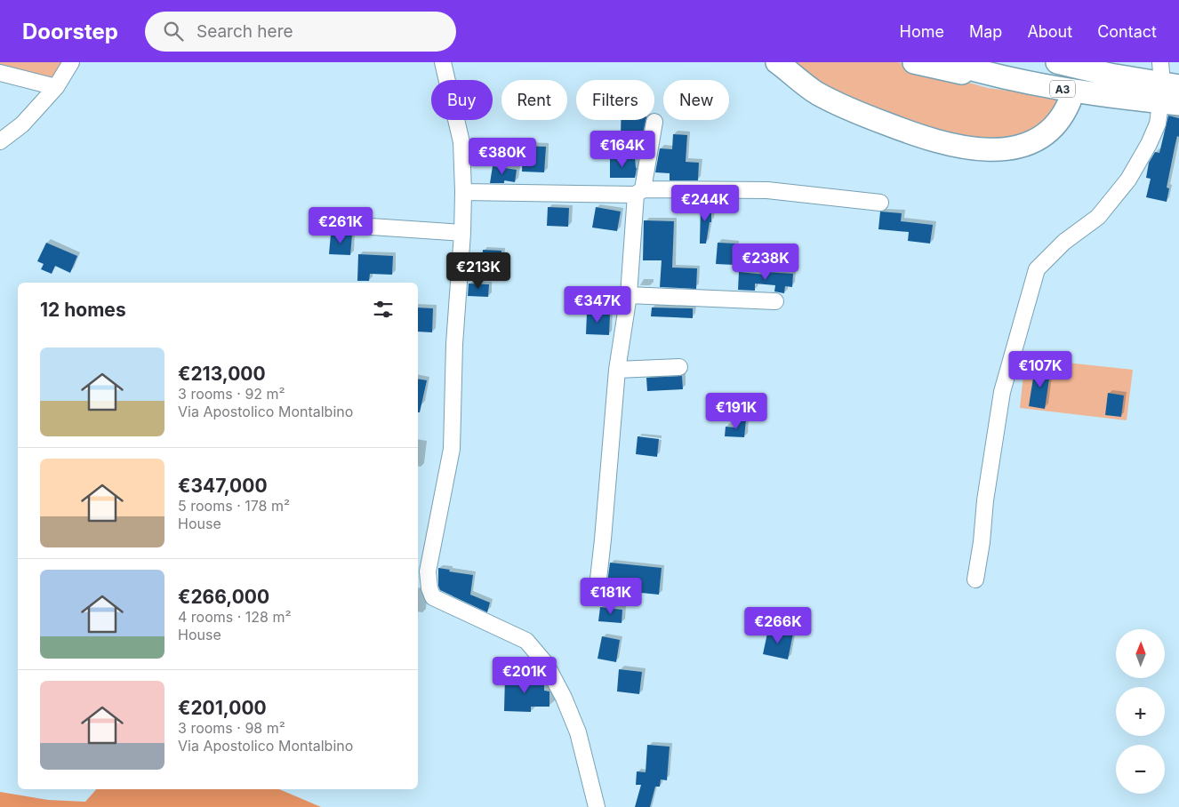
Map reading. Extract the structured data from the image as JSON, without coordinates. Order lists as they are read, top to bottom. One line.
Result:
{"streets":{"highway":["A3"]},"north":"top","page":{"header":"Doorstep","search":"Search here","nav":["Home","Map","About","Contact"],"chip":["Buy","Rent","Filters","New"],"price":["€164K","€380K","€244K","€261K","€238K","€213K","€347K","€107K","€191K","€181K","€266K","€201K"],"heading":"12 homes","list":[{"name":"€213,000","note":"3 rooms · 92 m² · Via Apostolico Montalbino"},{"name":"€347,000","note":"5 rooms · 178 m² · House"},{"name":"€266,000","note":"4 rooms · 128 m² · House"},{"name":"€201,000","note":"3 rooms · 98 m² · Via Apostolico Montalbino"}],"map_buttons":["+","−"]}}
